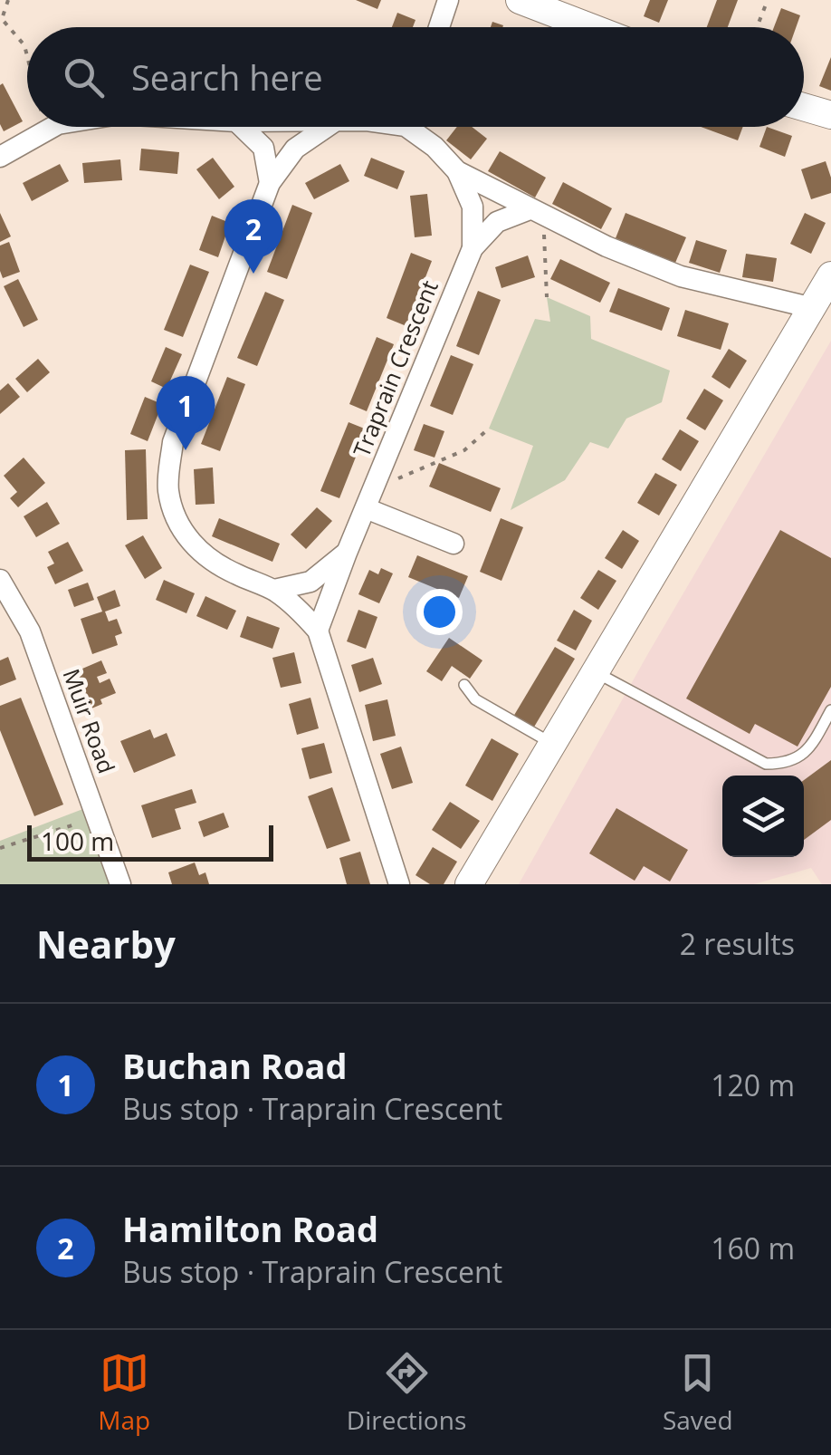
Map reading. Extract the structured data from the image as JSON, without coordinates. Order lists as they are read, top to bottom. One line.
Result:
{"streets":{"street":["Traprain Crescent","Muir Road"]},"scale_bar":"100 m","page":{"search":"Search here","pins":["2","1"],"scale":"100 m","heading":["Nearby","2 results"],"list":[{"mark":"1","name":"Buchan Road","note":"Bus stop · Traprain Crescent","value":"120 m"},{"mark":"2","name":"Hamilton Road","note":"Bus stop · Traprain Crescent","value":"160 m"}],"nav":["Map","Directions","Saved"]}}
